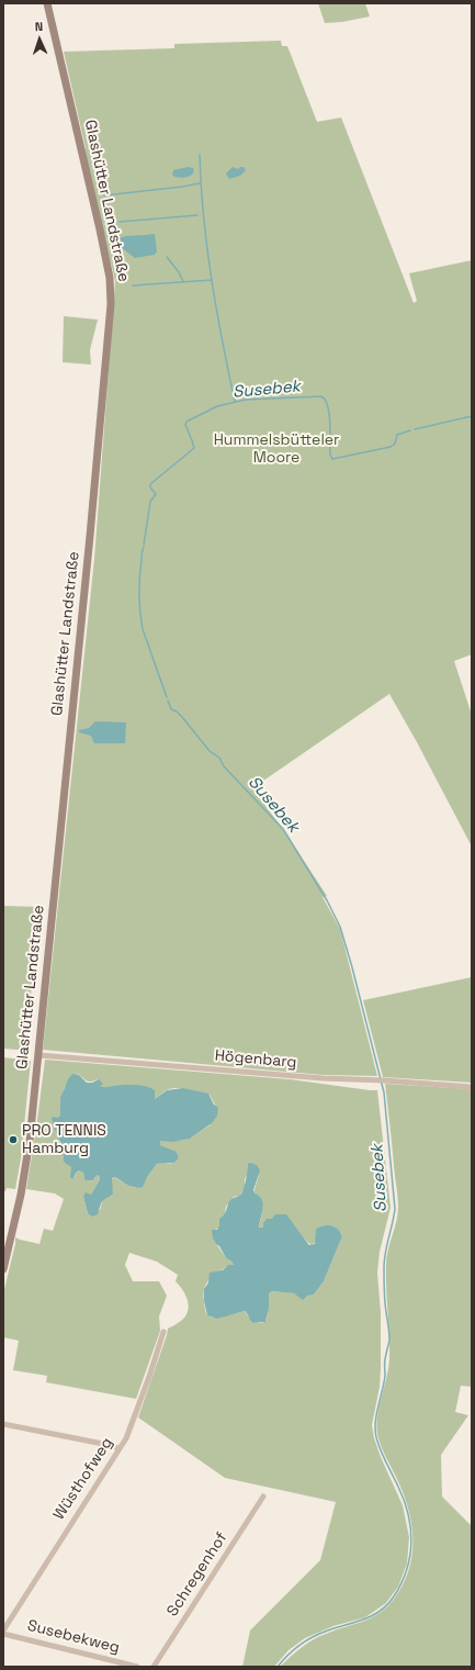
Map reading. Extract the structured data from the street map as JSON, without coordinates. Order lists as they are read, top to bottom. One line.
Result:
{"streets":{"street":["Glashütter Landstraße","Högenbarg","Wüsthofweg","Schregenhof","Susebekweg"]},"crossings":[["Glashütter Landstraße","Högenbarg"]],"water":["Susebek"],"parks":["Hummelsbütteler Moore"],"places":["PRO TENNIS Hamburg"],"north":"top"}
